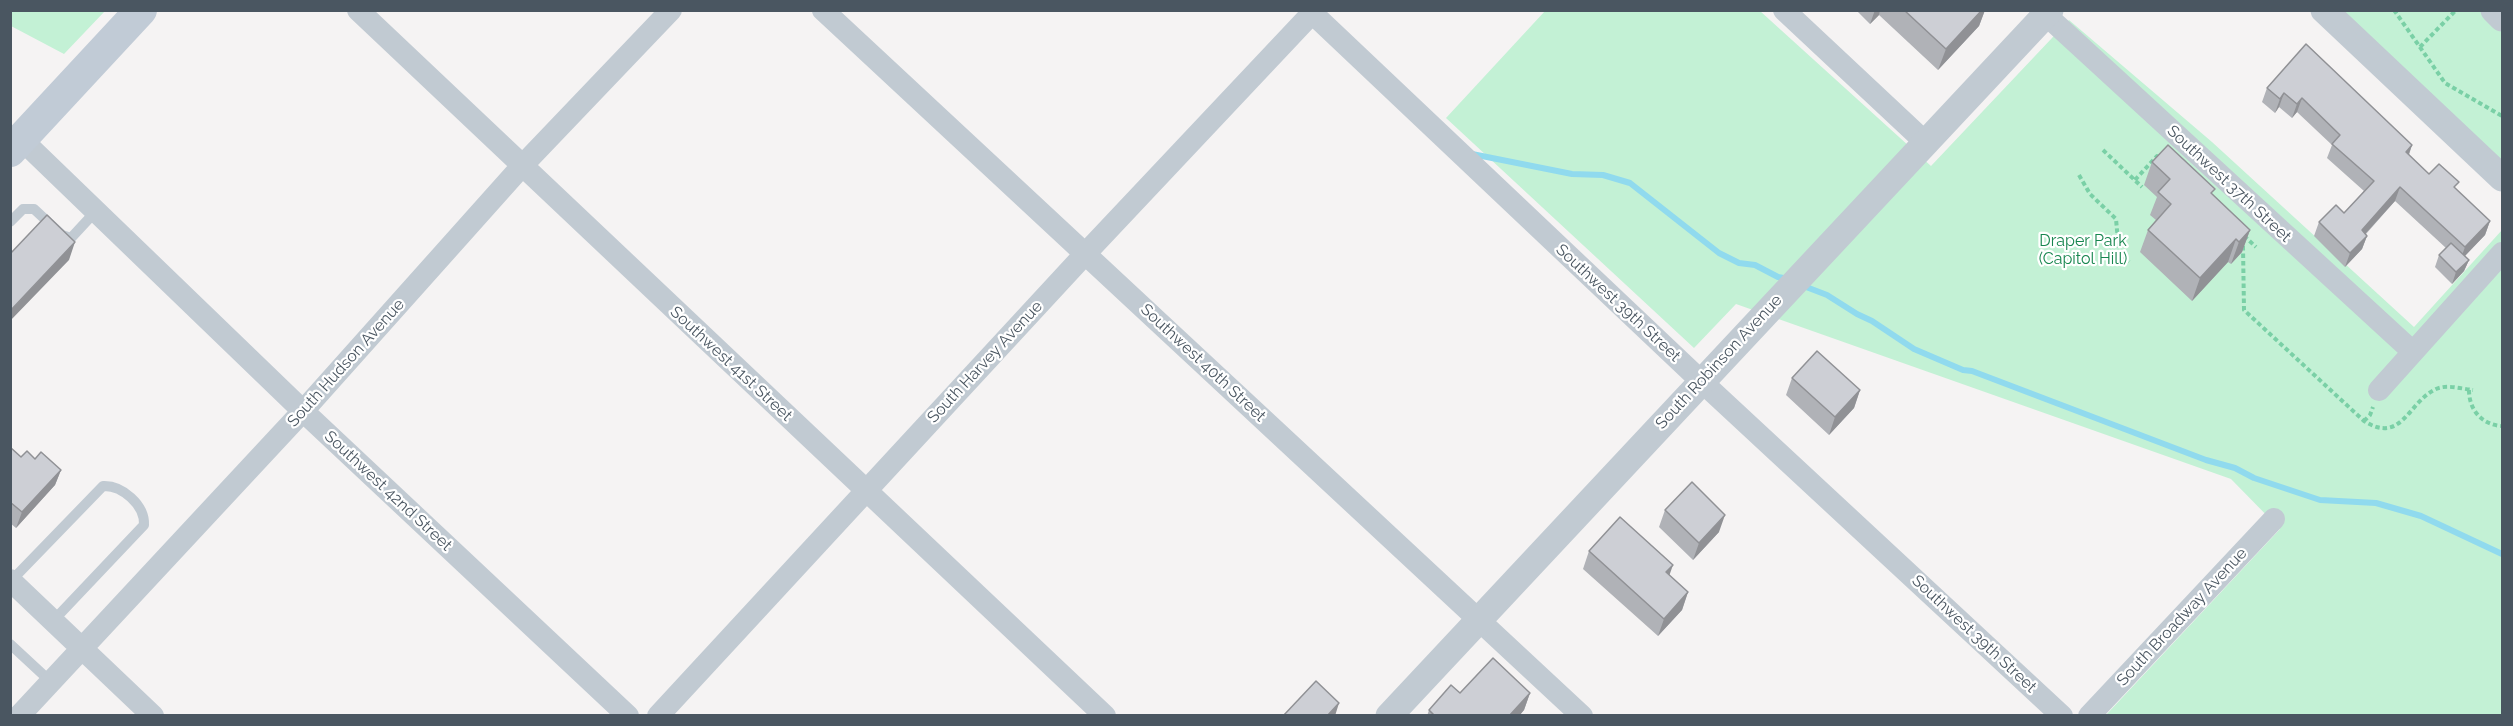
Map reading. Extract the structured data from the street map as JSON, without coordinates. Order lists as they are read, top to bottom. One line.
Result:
{"streets":{"street":["Southwest 37th Street","Southwest 39th Street","South Harvey Avenue","South Robinson Avenue","South Hudson Avenue","Southwest 40th Street","Southwest 41st Street","Southwest 42nd Street","South Broadway Avenue"]},"crossings":[["Southwest 37th Street","South Robinson Avenue"],["Southwest 39th Street","South Harvey Avenue"],["Southwest 39th Street","South Robinson Avenue"],["South Harvey Avenue","Southwest 40th Street"],["South Harvey Avenue","Southwest 41st Street"],["South Robinson Avenue","Southwest 40th Street"],["South Hudson Avenue","Southwest 41st Street"],["South Hudson Avenue","Southwest 42nd Street"]],"parks":["Draper Park (Capitol Hill)"]}
